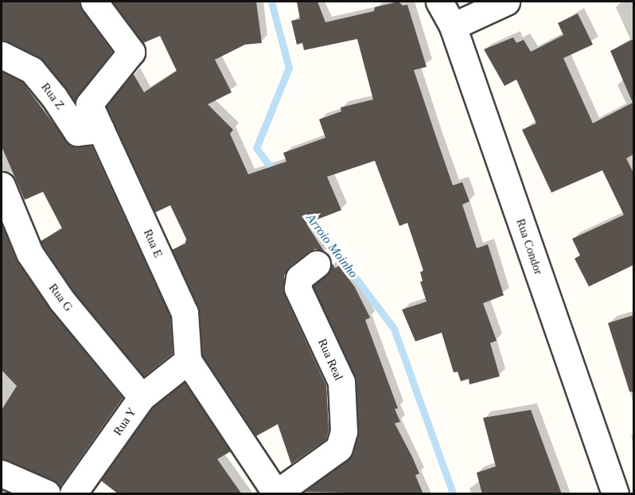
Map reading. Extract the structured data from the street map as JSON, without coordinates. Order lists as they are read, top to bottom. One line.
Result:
{"streets":{"street":["Rua Z","Rua E","Rua Condor","Rua G","Rua Real","Rua Y"]},"crossings":[["Rua Z","Rua E"],["Rua E","Rua Real"],["Rua E","Rua Y"],["Rua G","Rua Y"]],"water":["Arroio Moinho"]}
